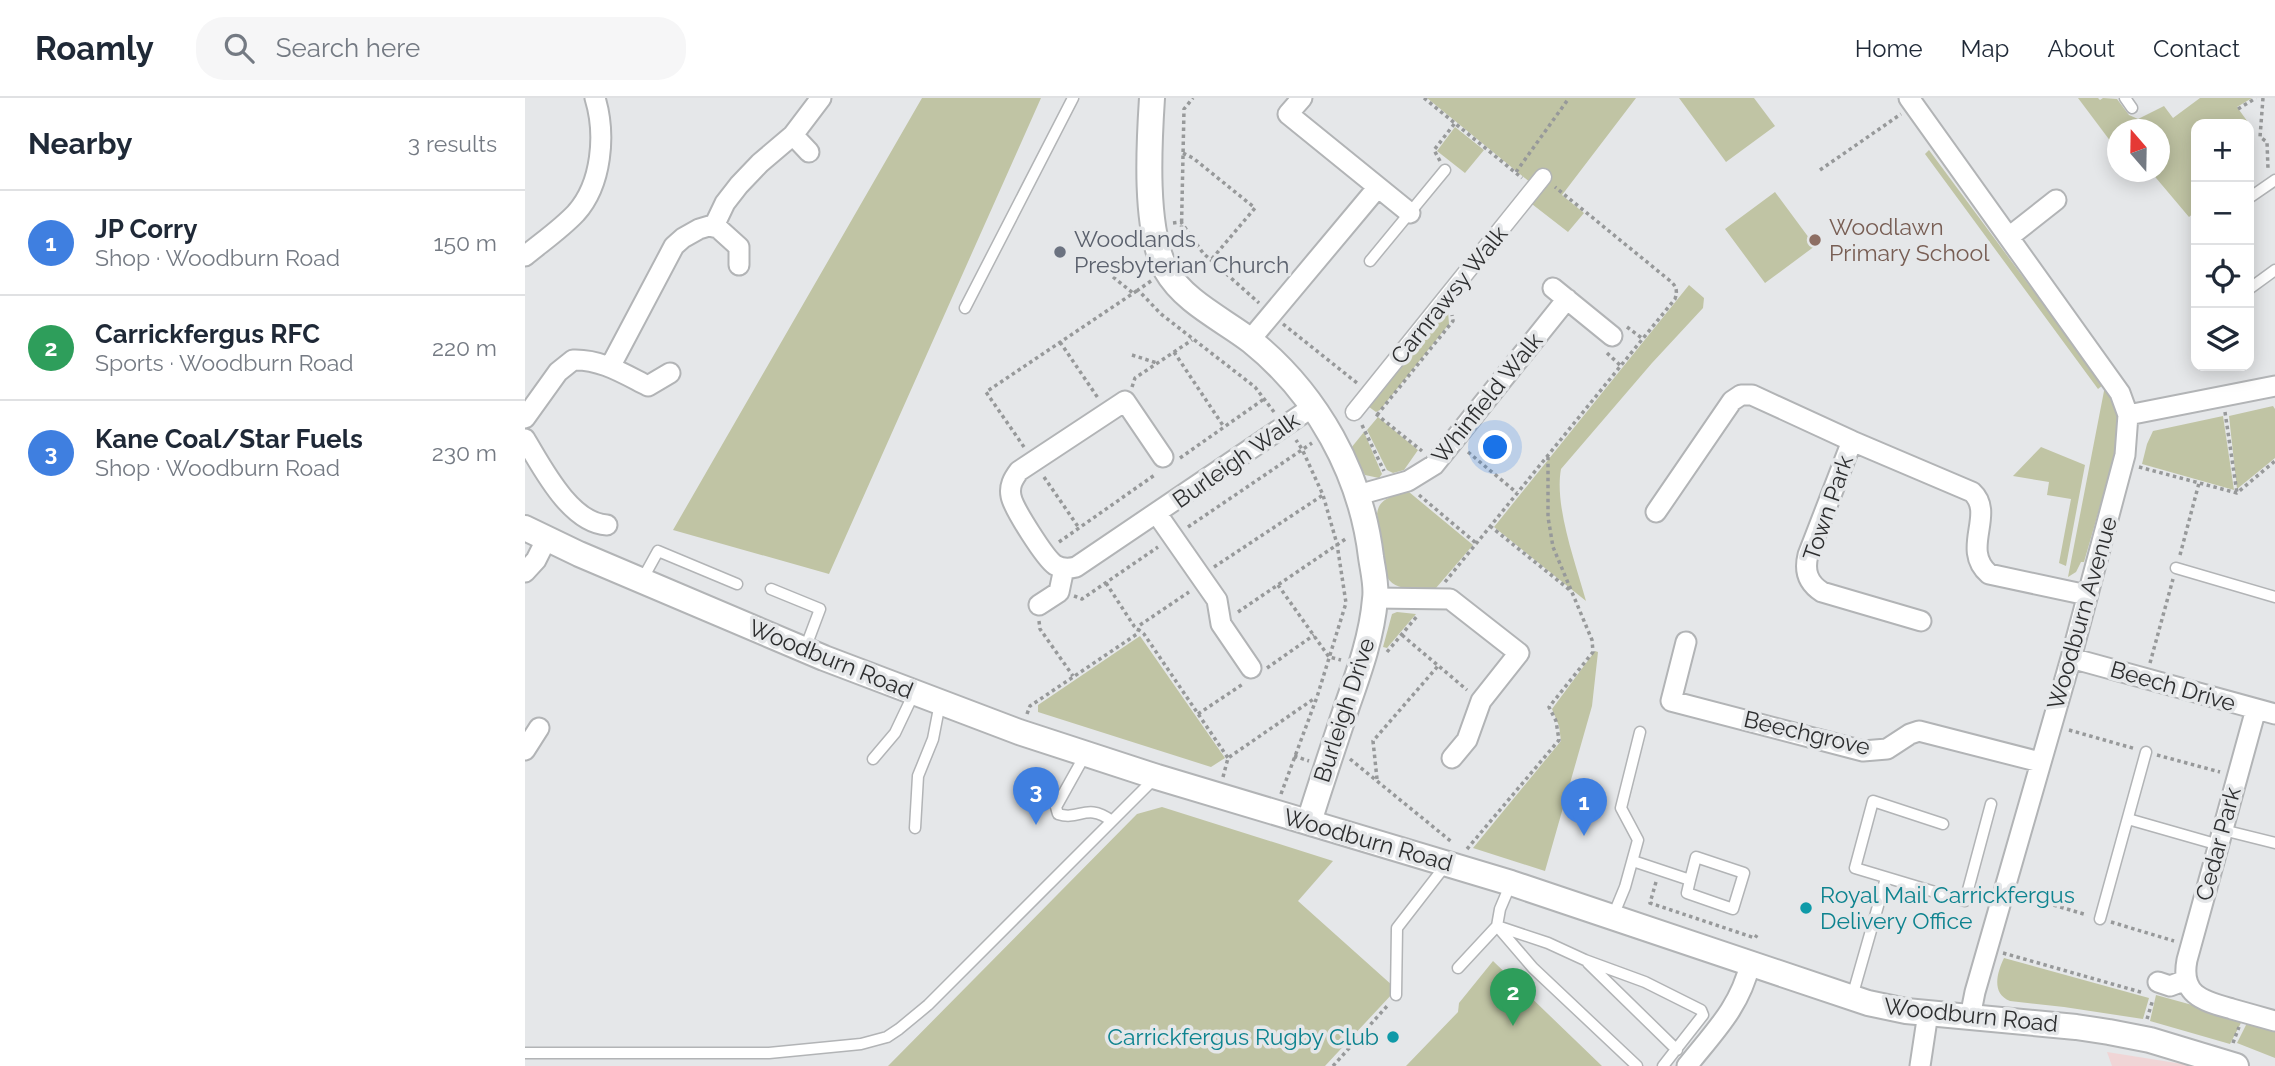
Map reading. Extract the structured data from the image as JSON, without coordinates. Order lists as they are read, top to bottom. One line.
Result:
{"streets":{"street":["Carnrawsy Walk","Whinfield Walk","Burleigh Walk","Town Park","Woodburn Avenue","Woodburn Road","Beech Drive","Burleigh Drive","Beechgrove","Cedar Park"]},"crossings":[["Whinfield Walk","Burleigh Drive"],["Burleigh Walk","Burleigh Drive"],["Town Park","Woodburn Avenue"],["Woodburn Avenue","Woodburn Road"],["Woodburn Avenue","Beech Drive"],["Woodburn Avenue","Beechgrove"],["Woodburn Road","Burleigh Drive"],["Beech Drive","Cedar Park"]],"places":["Woodlawn Primary School","Woodlands Presbyterian Church","Royal Mail Carrickfergus Delivery Office","Carrickfergus Rugby Club"],"north":"top","page":{"header":"Roamly","search":"Search here","nav":["Home","Map","About","Contact"],"heading":["Nearby","3 results"],"map_buttons":["+","−"],"list":[{"mark":"1","name":"JP Corry","note":"Shop · Woodburn Road","value":"150 m"},{"mark":"2","name":"Carrickfergus RFC","note":"Sports · Woodburn Road","value":"220 m"},{"mark":"3","name":"Kane Coal/Star Fuels","note":"Shop · Woodburn Road","value":"230 m"}],"pins":["3","1","2"]}}
